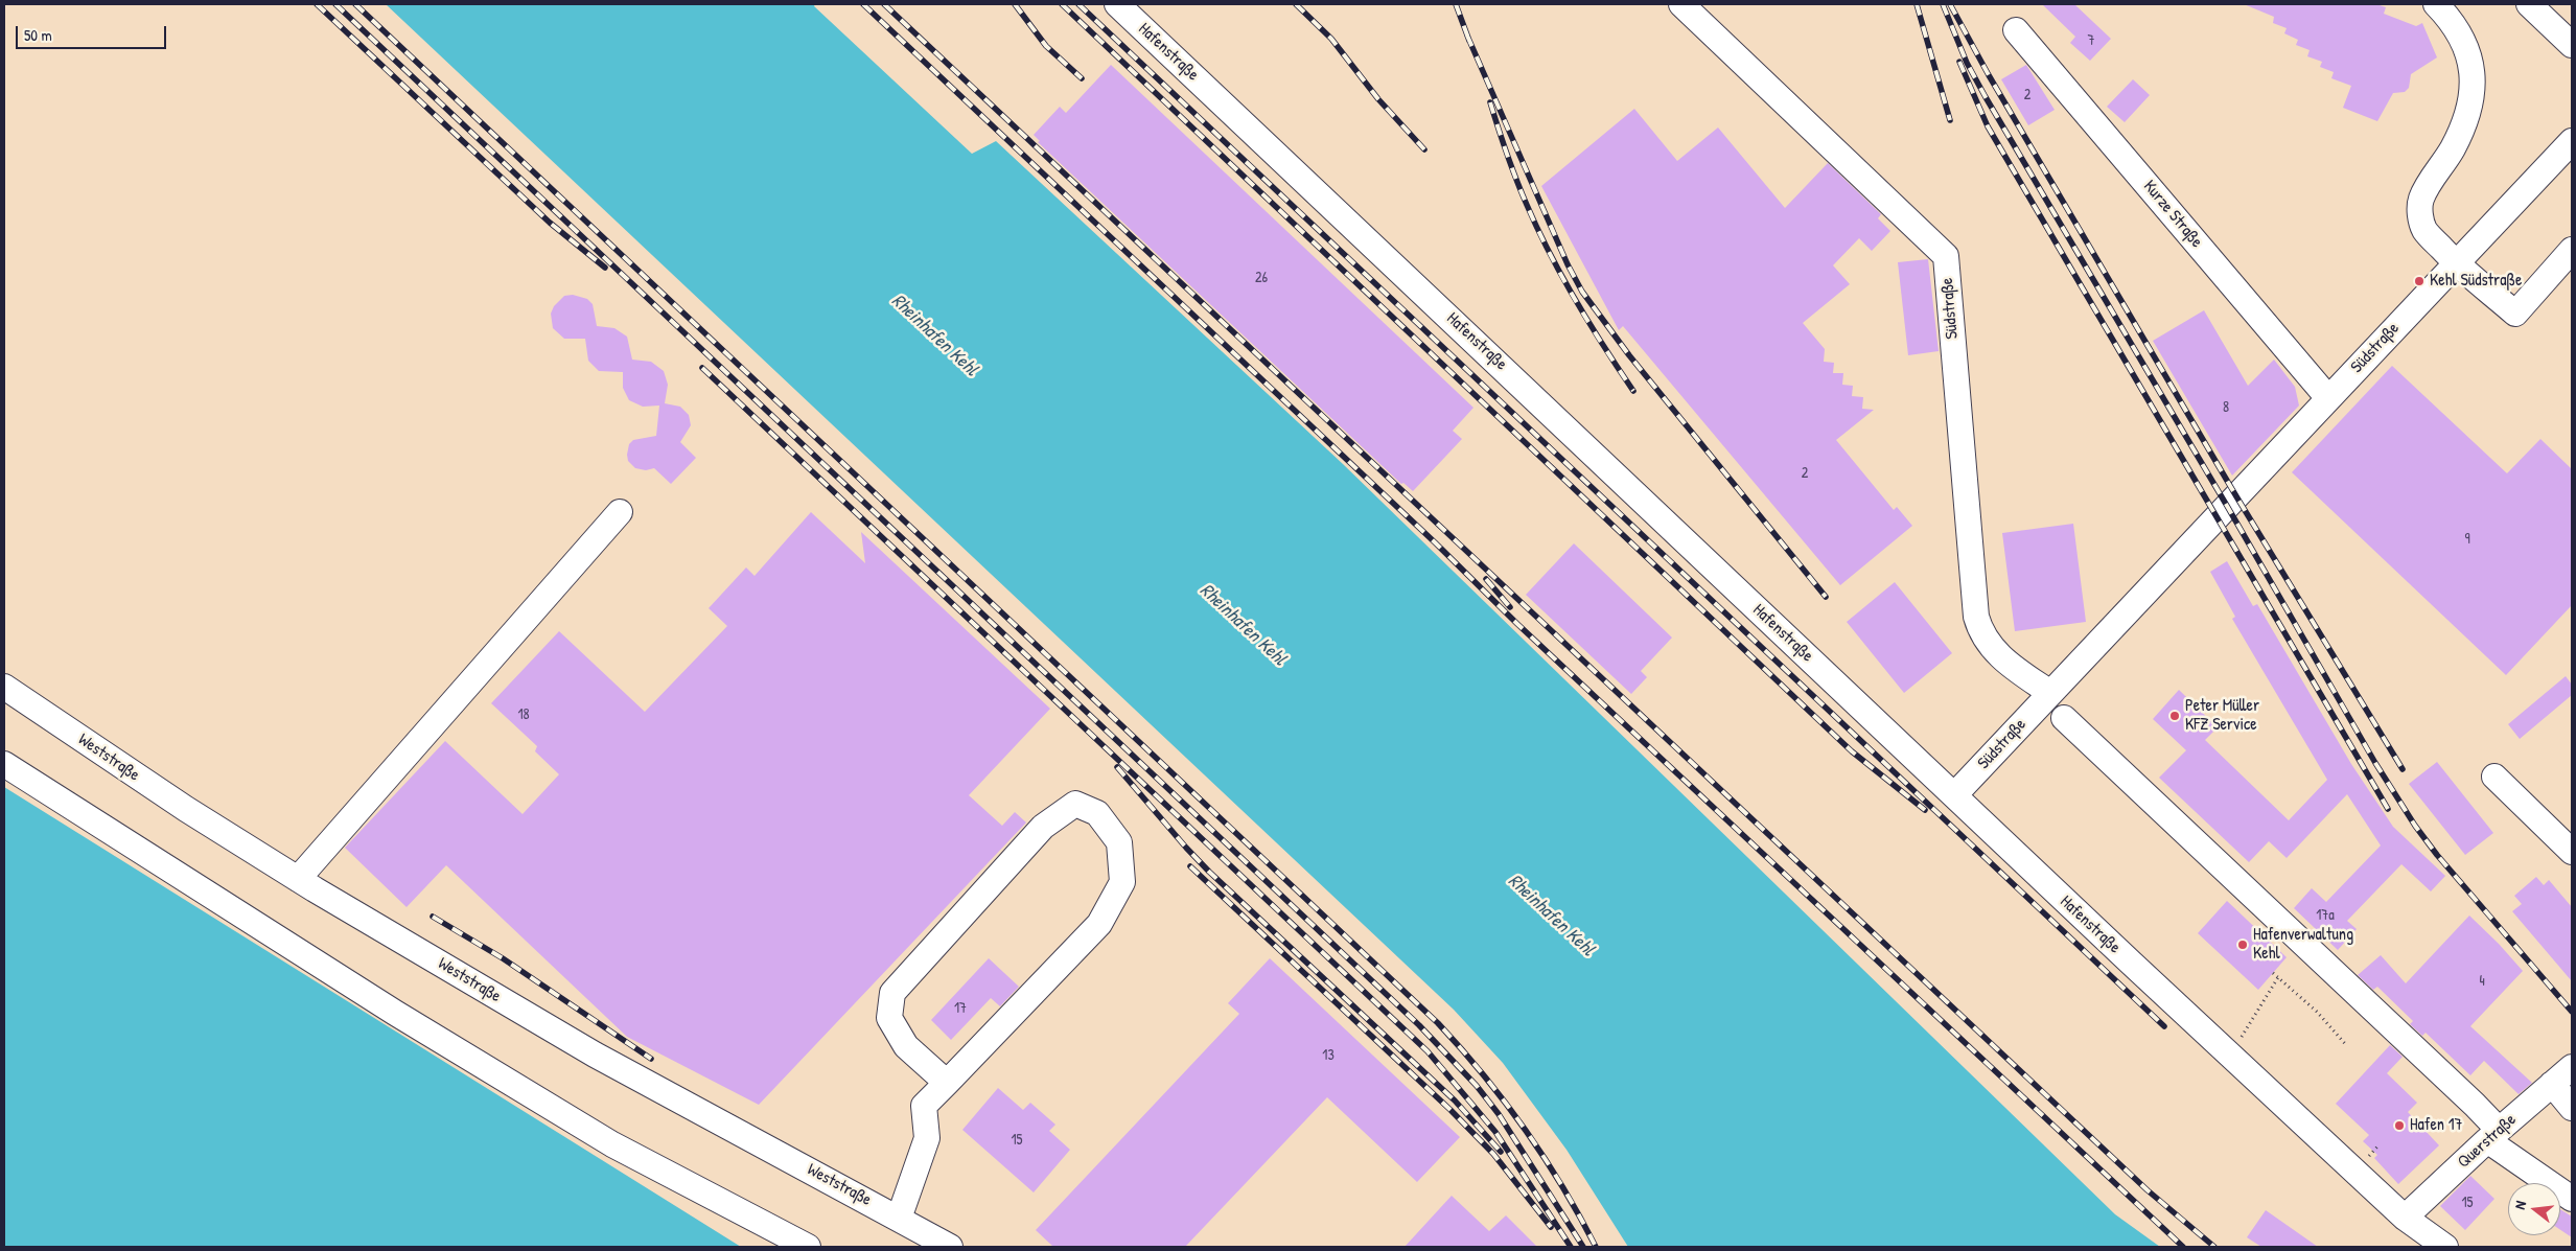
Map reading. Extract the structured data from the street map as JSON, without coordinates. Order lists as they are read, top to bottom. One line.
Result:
{"streets":{"street":["Hafenstraße","Kurze Straße","Südstraße","Weststraße","Querstraße"]},"crossings":[["Hafenstraße","Südstraße"],["Hafenstraße","Querstraße"],["Kurze Straße","Südstraße"]],"water":["Rheinhafen Kehl"],"places":["Kehl Südstraße","Peter Müller KFZ Service","Hafenverwaltung Kehl","Hafen 17"],"house_numbers":["7","2","26","8","2","9","18","17a","4","17","13","15","15"],"scale_bar":"50 m","north":"left"}
